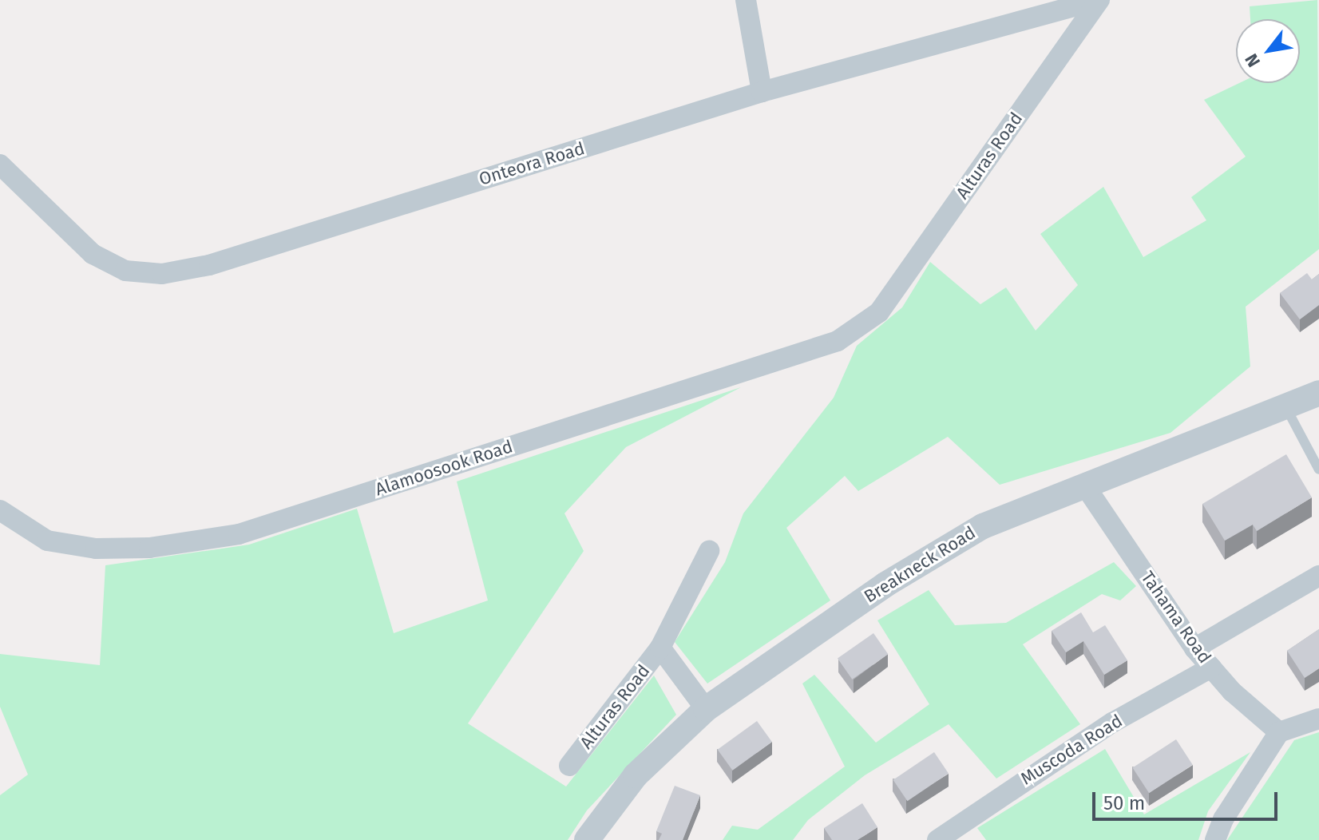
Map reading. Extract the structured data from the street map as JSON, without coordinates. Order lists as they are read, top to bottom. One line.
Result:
{"streets":{"street":["Alturas Road","Onteora Road","Alamoosook Road","Breakneck Road","Tahama Road","Muscoda Road"]},"crossings":[["Alturas Road","Onteora Road"],["Alturas Road","Alamoosook Road"],["Alturas Road","Breakneck Road"],["Breakneck Road","Tahama Road"],["Tahama Road","Muscoda Road"]],"scale_bar":"50 m","north":"bottom left"}
